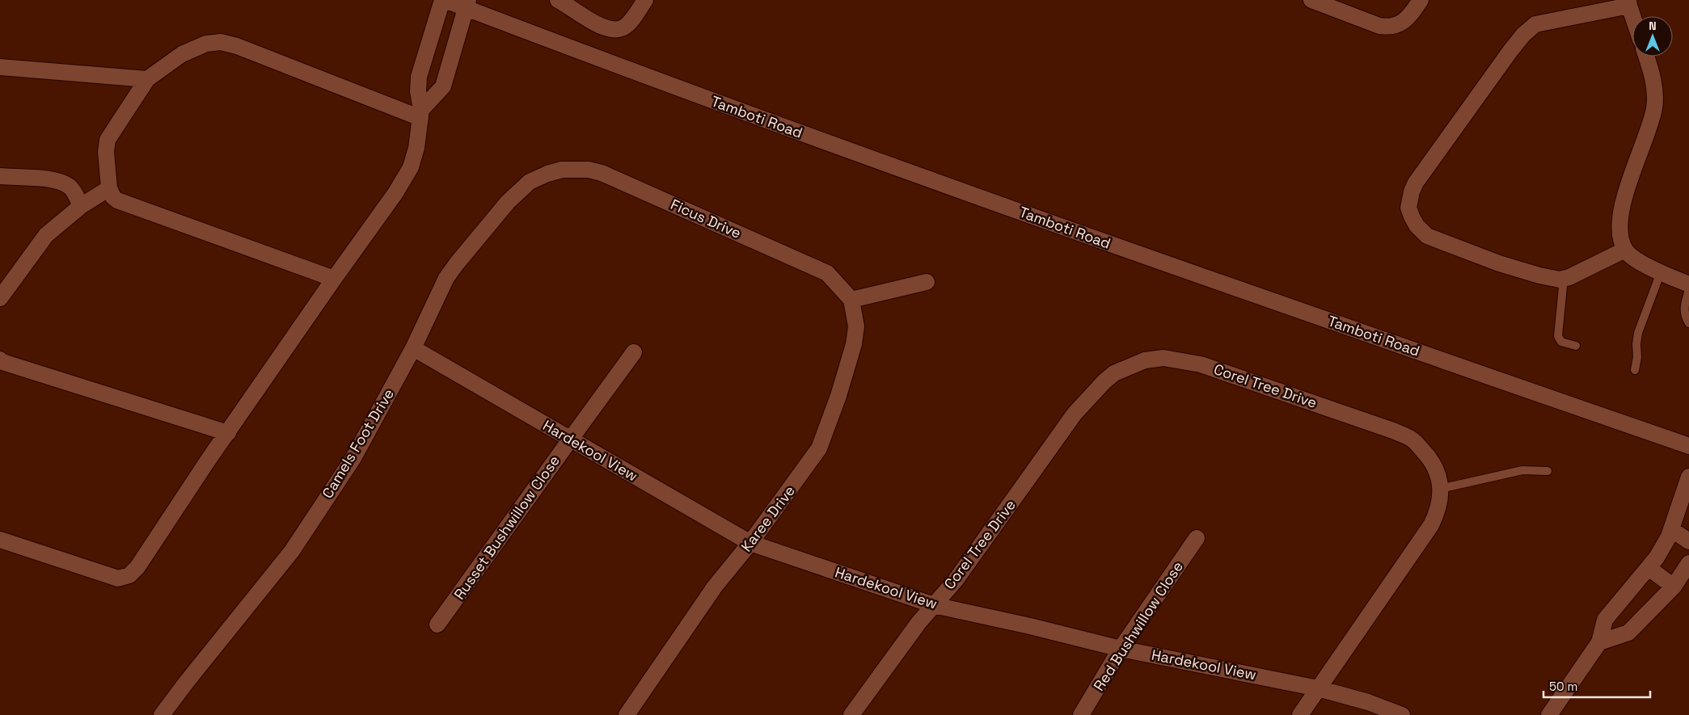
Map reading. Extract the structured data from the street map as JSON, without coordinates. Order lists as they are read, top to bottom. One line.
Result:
{"streets":{"street":["Tamboti Road","Ficus Drive","Corel Tree Drive","Camels Foot Drive","Hardekool View","Karee Drive","Russet Bushwillow Close","Red Bushwillow Close"]},"crossings":[["Ficus Drive","Camels Foot Drive"],["Ficus Drive","Karee Drive"],["Corel Tree Drive","Hardekool View"],["Camels Foot Drive","Hardekool View"],["Hardekool View","Karee Drive"],["Hardekool View","Russet Bushwillow Close"],["Hardekool View","Red Bushwillow Close"]],"scale_bar":"50 m","north":"top"}
